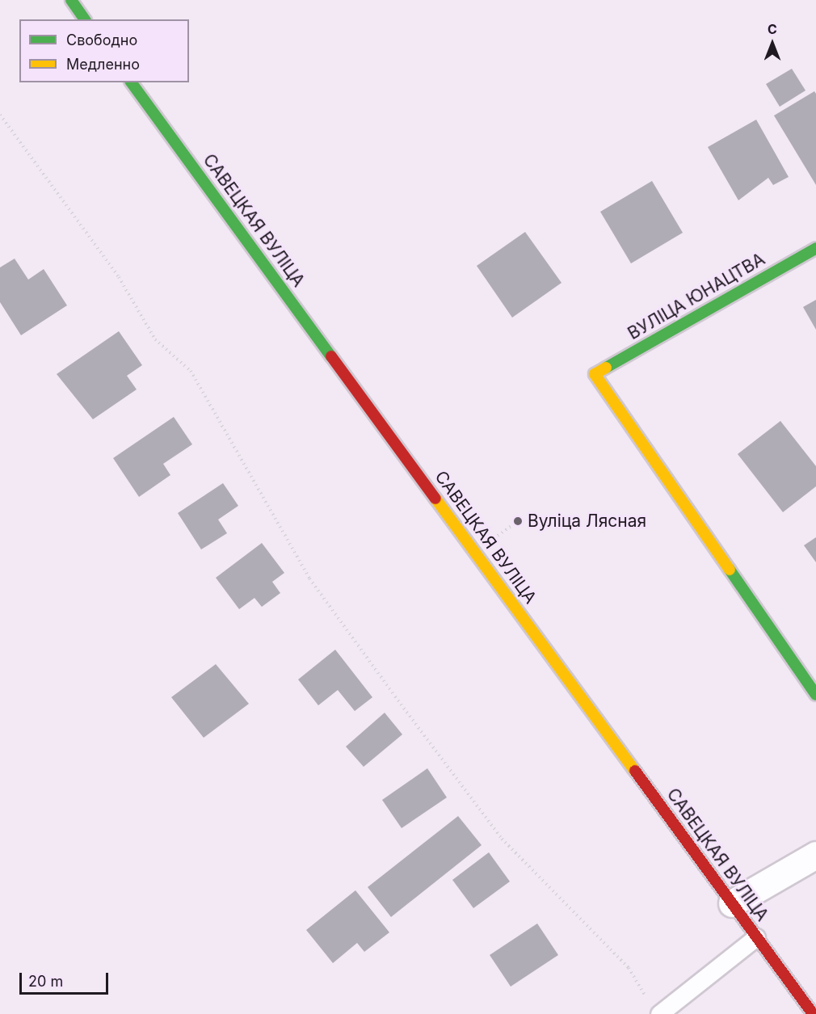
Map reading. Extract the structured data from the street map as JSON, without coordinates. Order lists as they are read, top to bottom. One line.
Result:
{"streets":{"main road":["САВЕЦКАЯ ВУЛІЦА","ВУЛІЦА ЮНАЦТВА"]},"places":["Вуліца Лясная"],"legend":["Свободно","Медленно"],"scale_bar":"20 m","north":"top"}
